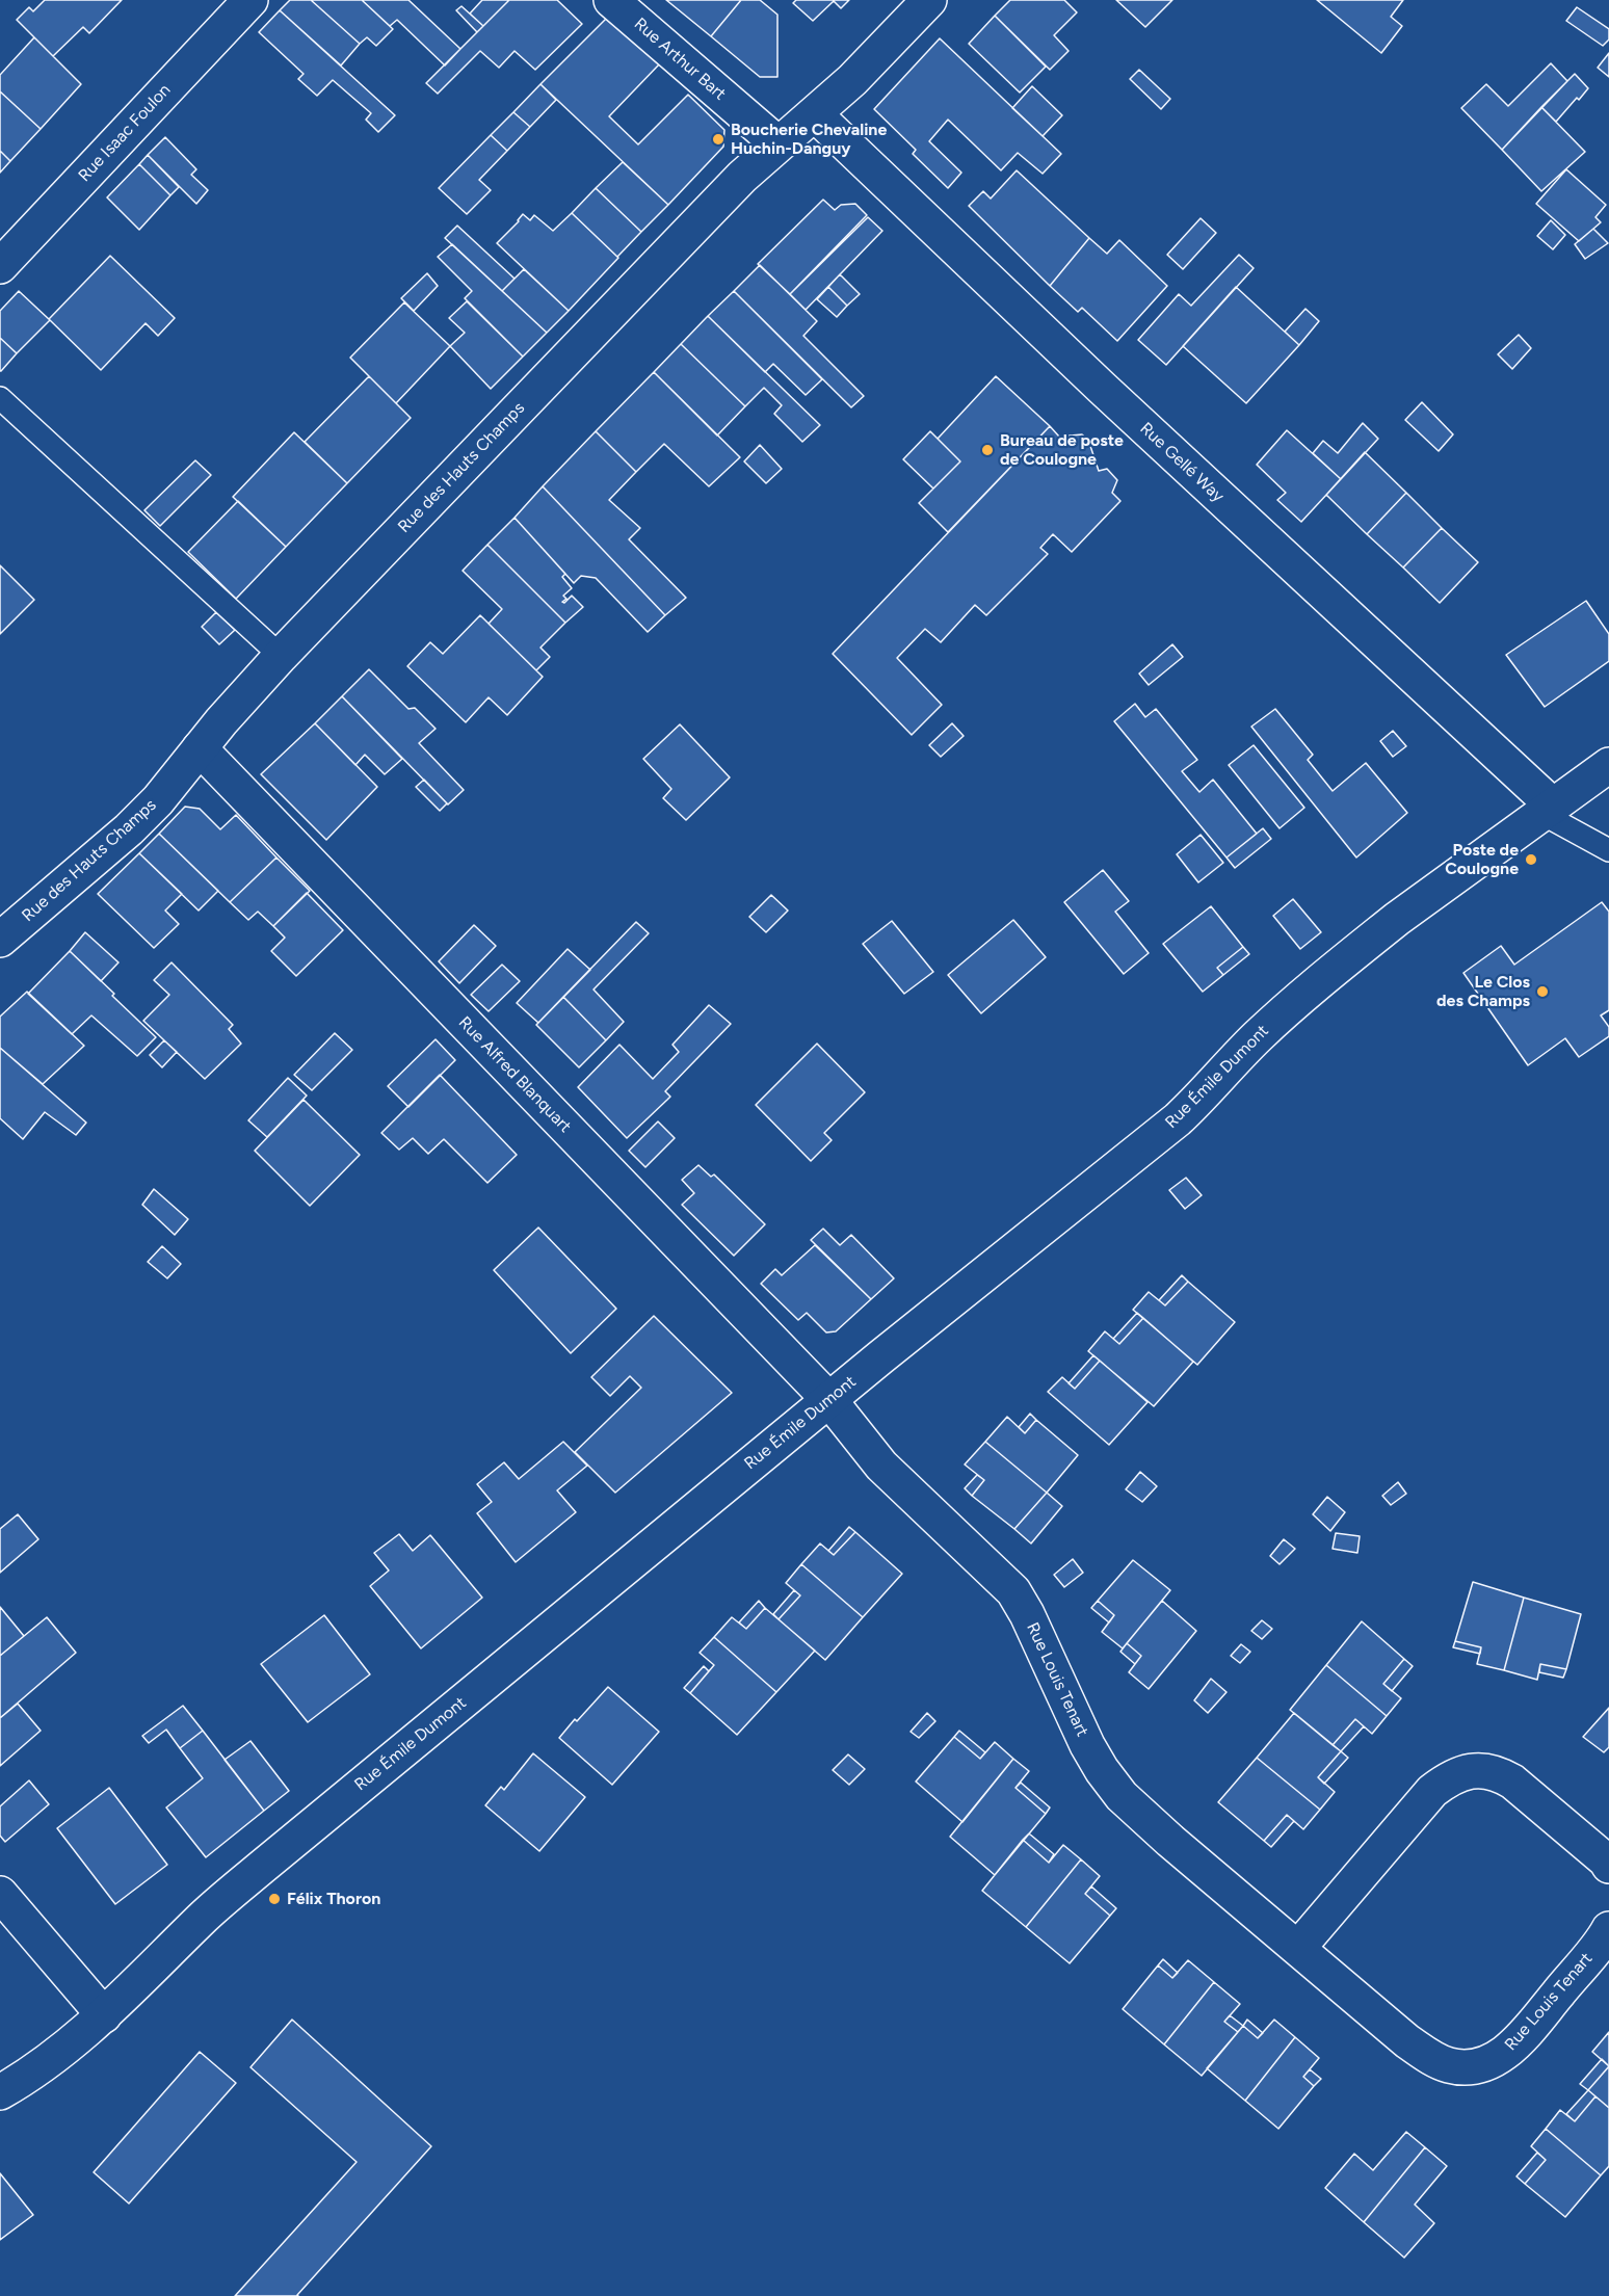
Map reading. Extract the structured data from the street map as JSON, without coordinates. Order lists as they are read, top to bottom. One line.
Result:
{"streets":{"street":["Rue Arthur Bart","Rue Isaac Foulon","Rue Gellé Way","Rue des Hauts Champs","Rue Alfred Blanquart","Rue Émile Dumont","Rue Louis Tenart"]},"crossings":[["Rue Arthur Bart","Rue des Hauts Champs"],["Rue Gellé Way","Rue des Hauts Champs"],["Rue Gellé Way","Rue Émile Dumont"],["Rue des Hauts Champs","Rue Alfred Blanquart"],["Rue Alfred Blanquart","Rue Émile Dumont"],["Rue Alfred Blanquart","Rue Louis Tenart"],["Rue Émile Dumont","Rue Louis Tenart"]],"places":["Boucherie Chevaline Huchin-Danguy","Bureau de poste de Coulogne","Poste de Coulogne","Le Clos des Champs","Félix Thoron"]}
